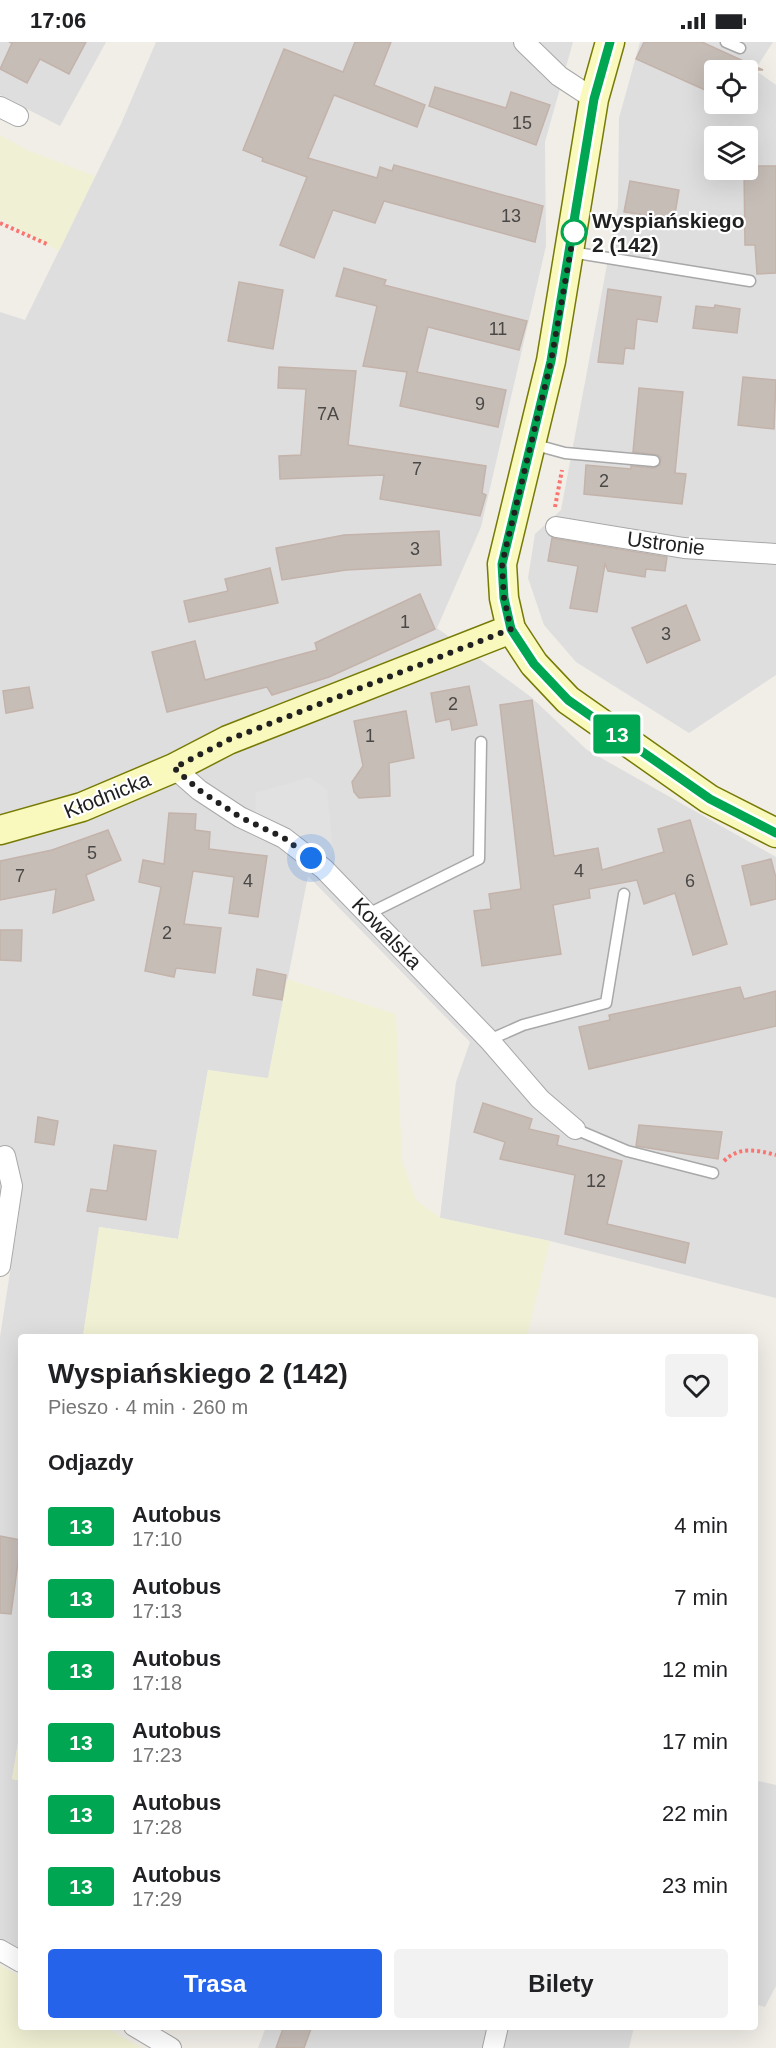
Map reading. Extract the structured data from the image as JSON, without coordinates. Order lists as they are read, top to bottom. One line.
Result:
{"streets":{"main road":["Kłodnicka"],"street":["Ustronie","Kowalska"]},"crossings":[["Kłodnicka","Kowalska"]],"places":["Wyspiańskiego 2 (142)"],"lines":["bus line 13"],"house_numbers":["15","13","11","9","7A","7","2","3","1","3","2","1","5","4","7","4","6","2","12"],"page":{"status":"17:06","on_map":"13","heading":[["Wyspiańskiego 2 (142)","Pieszo · 4 min · 260 m"],"Odjazdy"],"list":[{"mark":"13","name":"Autobus","note":"17:10","value":"4 min"},{"mark":"13","name":"Autobus","note":"17:13","value":"7 min"},{"mark":"13","name":"Autobus","note":"17:18","value":"12 min"},{"mark":"13","name":"Autobus","note":"17:23","value":"17 min"},{"mark":"13","name":"Autobus","note":"17:28","value":"22 min"},{"mark":"13","name":"Autobus","note":"17:29","value":"23 min"}],"buttons":["Trasa","Bilety"]}}
